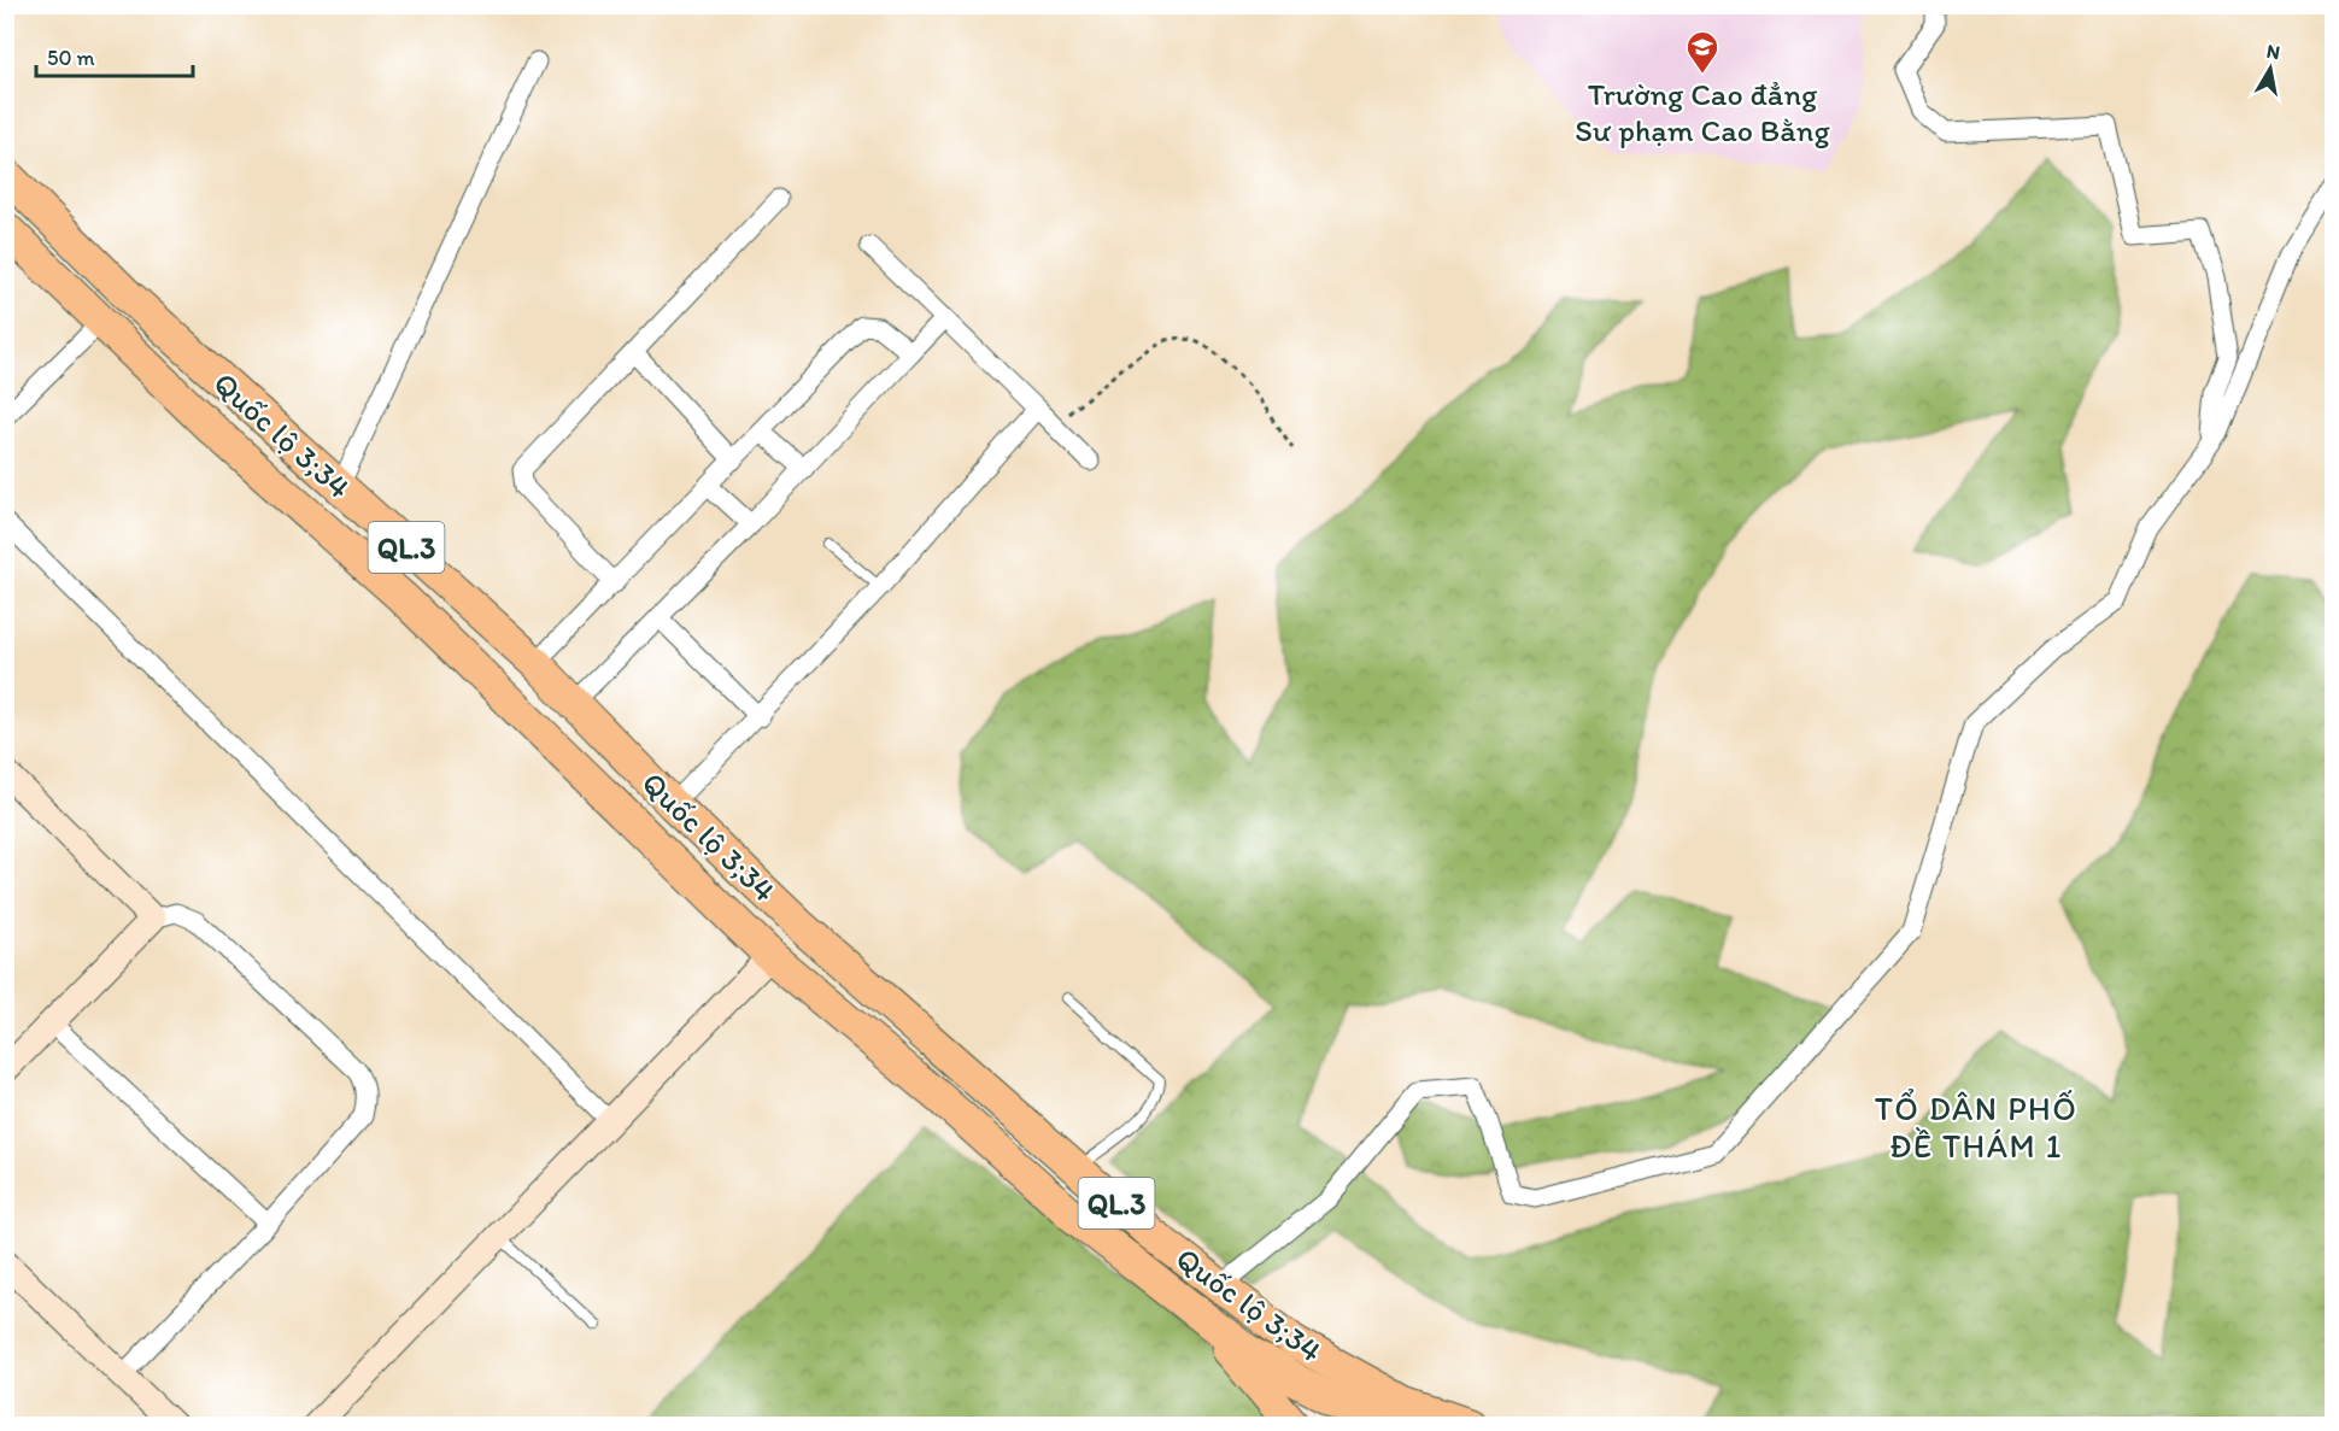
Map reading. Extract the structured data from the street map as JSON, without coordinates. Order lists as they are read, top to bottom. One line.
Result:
{"streets":{"highway":["Quốc lộ 3;34","QL.3"]},"districts":["TỔ DÂN PHỐ ĐỀ THÁM 1"],"places":{"school or university":["Trường Cao đẳng Sư phạm Cao Bằng"]},"scale_bar":"50 m","north":"top"}
